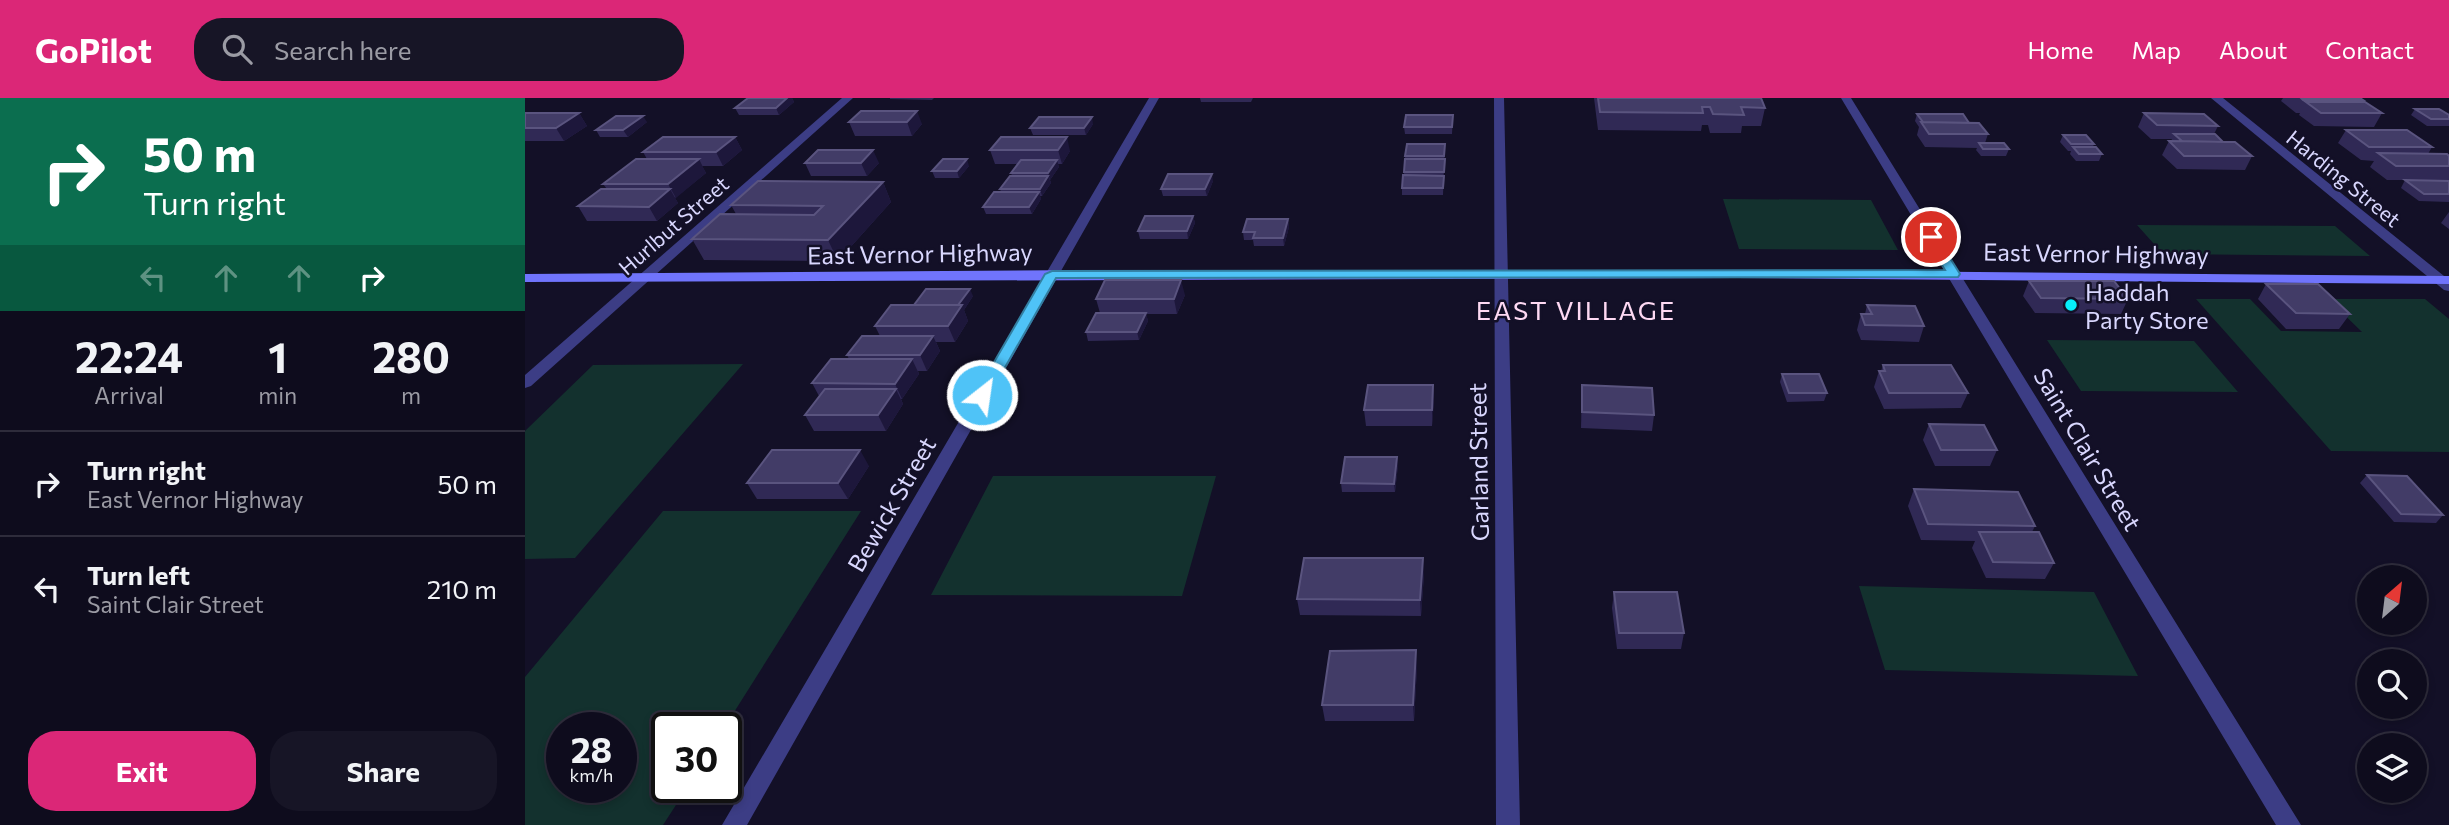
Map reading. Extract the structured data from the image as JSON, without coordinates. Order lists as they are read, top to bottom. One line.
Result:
{"streets":{"street":["Harding Street","Hurlbut Street","East Vernor Highway","Saint Clair Street","Garland Street","Bewick Street"]},"crossings":[["Harding Street","East Vernor Highway"],["Hurlbut Street","East Vernor Highway"],["East Vernor Highway","Saint Clair Street"],["East Vernor Highway","Garland Street"],["East Vernor Highway","Bewick Street"]],"districts":["EAST VILLAGE"],"places":["Haddah Party Store"],"north":"top right","page":{"header":"GoPilot","search":"Search here","nav":["Home","Map","About","Contact"],"turn":["50 m","Turn right"],"eta":["22:24","Arrival","1","min","280","m"],"list":[{"name":"Turn right","note":"East Vernor Highway","value":"50 m"},{"name":"Turn left","note":"Saint Clair Street","value":"210 m"}],"speed":"28 km/h","limit":"30","buttons":["Exit","Share"]}}
